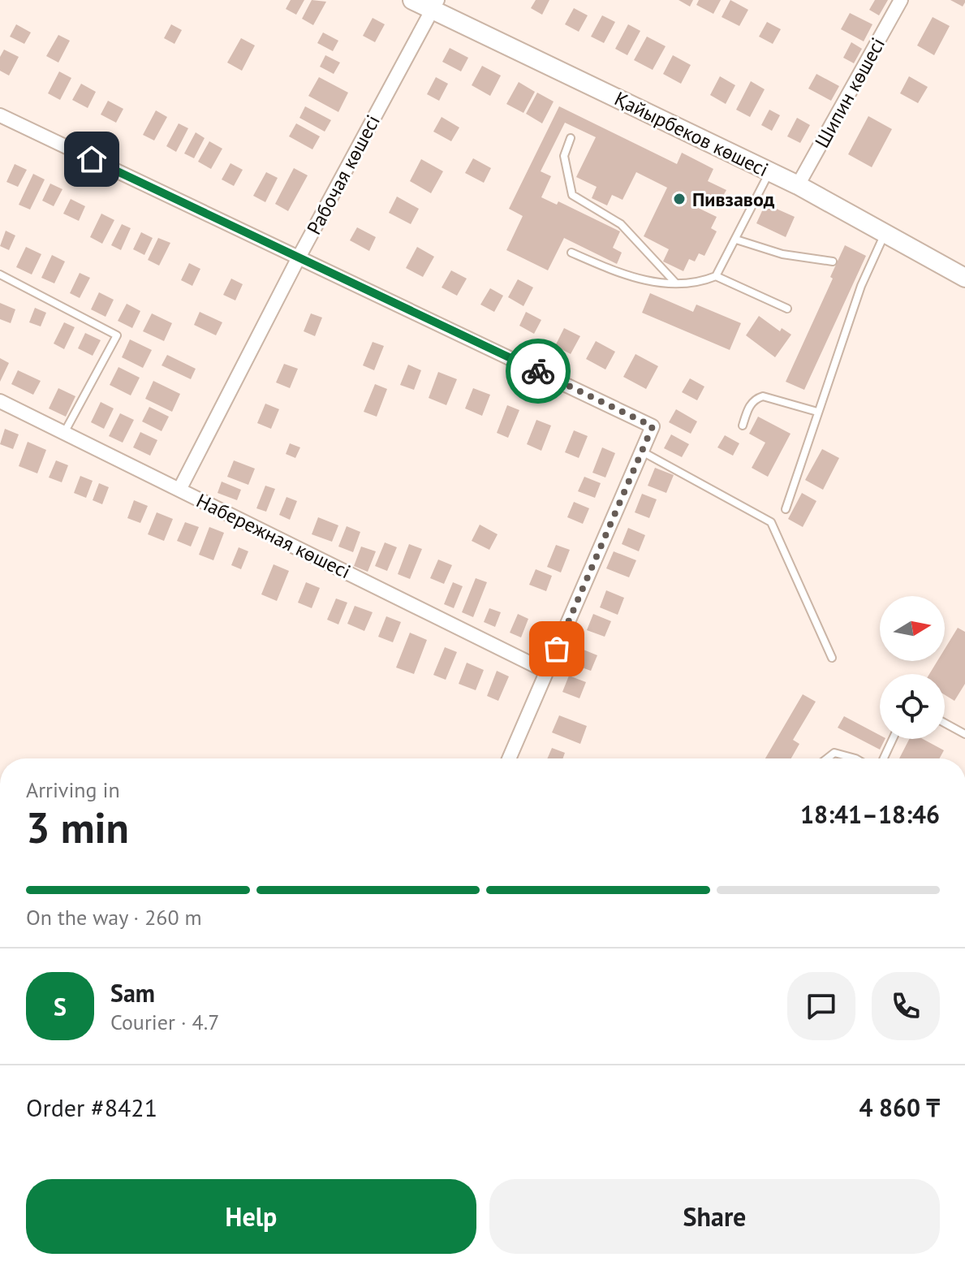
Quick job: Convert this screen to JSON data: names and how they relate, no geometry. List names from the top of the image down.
{
  "streets": {
    "main road": ["Қайырбеков көшесі"],
    "street": ["Шипин көшесі", "Рабочая көшесі", "Набережная көшесі"]
  },
  "crossings": [
    ["Шипин көшесі", "Қайырбеков көшесі"],
    ["Қайырбеков көшесі", "Рабочая көшесі"],
    ["Рабочая көшесі", "Набережная көшесі"]
  ],
  "places": ["Пивзавод"],
  "north": "right",
  "page": {
    "heading": ["3 min", "Arriving in", "18:41–18:46"],
    "panel": [
      "Sam",
      "Courier · 4.7",
      "Order #8421",
      "4 860 ₸"
    ],
    "bar": "On the way · 260 m",
    "round": "S",
    "buttons": ["Help", "Share"]
  }
}
